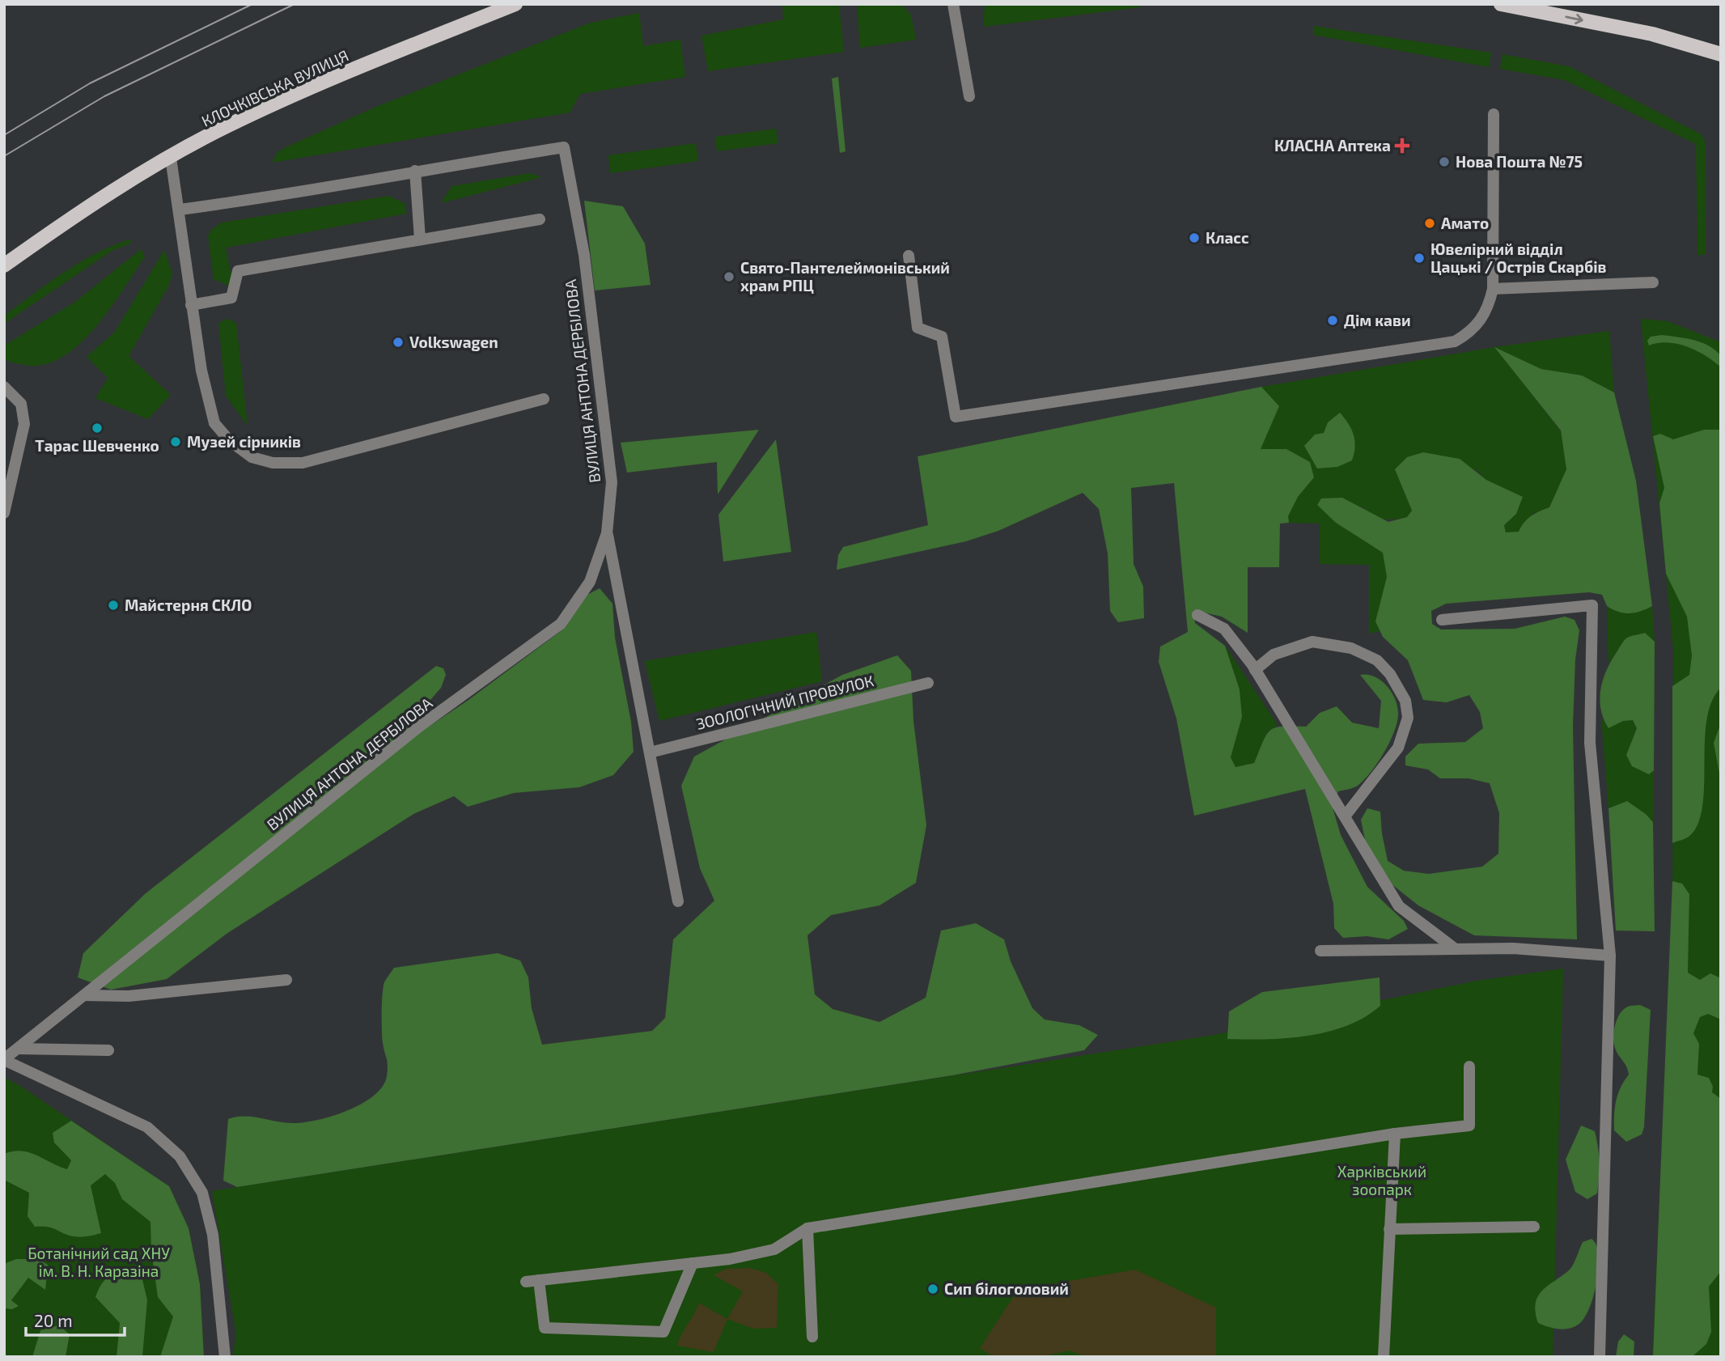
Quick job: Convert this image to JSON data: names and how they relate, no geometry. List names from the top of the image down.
{
  "streets": {
    "main road": ["КЛОЧКІВСЬКА ВУЛИЦЯ"],
    "street": ["ВУЛИЦЯ АНТОНА ДЕРБІЛОВА", "ЗООЛОГІЧНИЙ ПРОВУЛОК"]
  },
  "parks": ["Харківський зоопарк", "Ботанічний сад ХНУ ім. В. Н. Каразіна"],
  "places": {
    "health": ["КЛАСНА Аптека"],
    "other": [
      "Нова Пошта №75",
      "Амато",
      "Класс",
      "Ювелірний відділ Цацькі / Острів Скарбів",
      "Свято-Пантелеймонівський храм РПЦ",
      "Дім кави",
      "Volkswagen",
      "Тарас Шевченко",
      "Музей сірників",
      "Майстерня СКЛО",
      "Сип білоголовий"
    ]
  },
  "scale_bar": "20 m"
}
